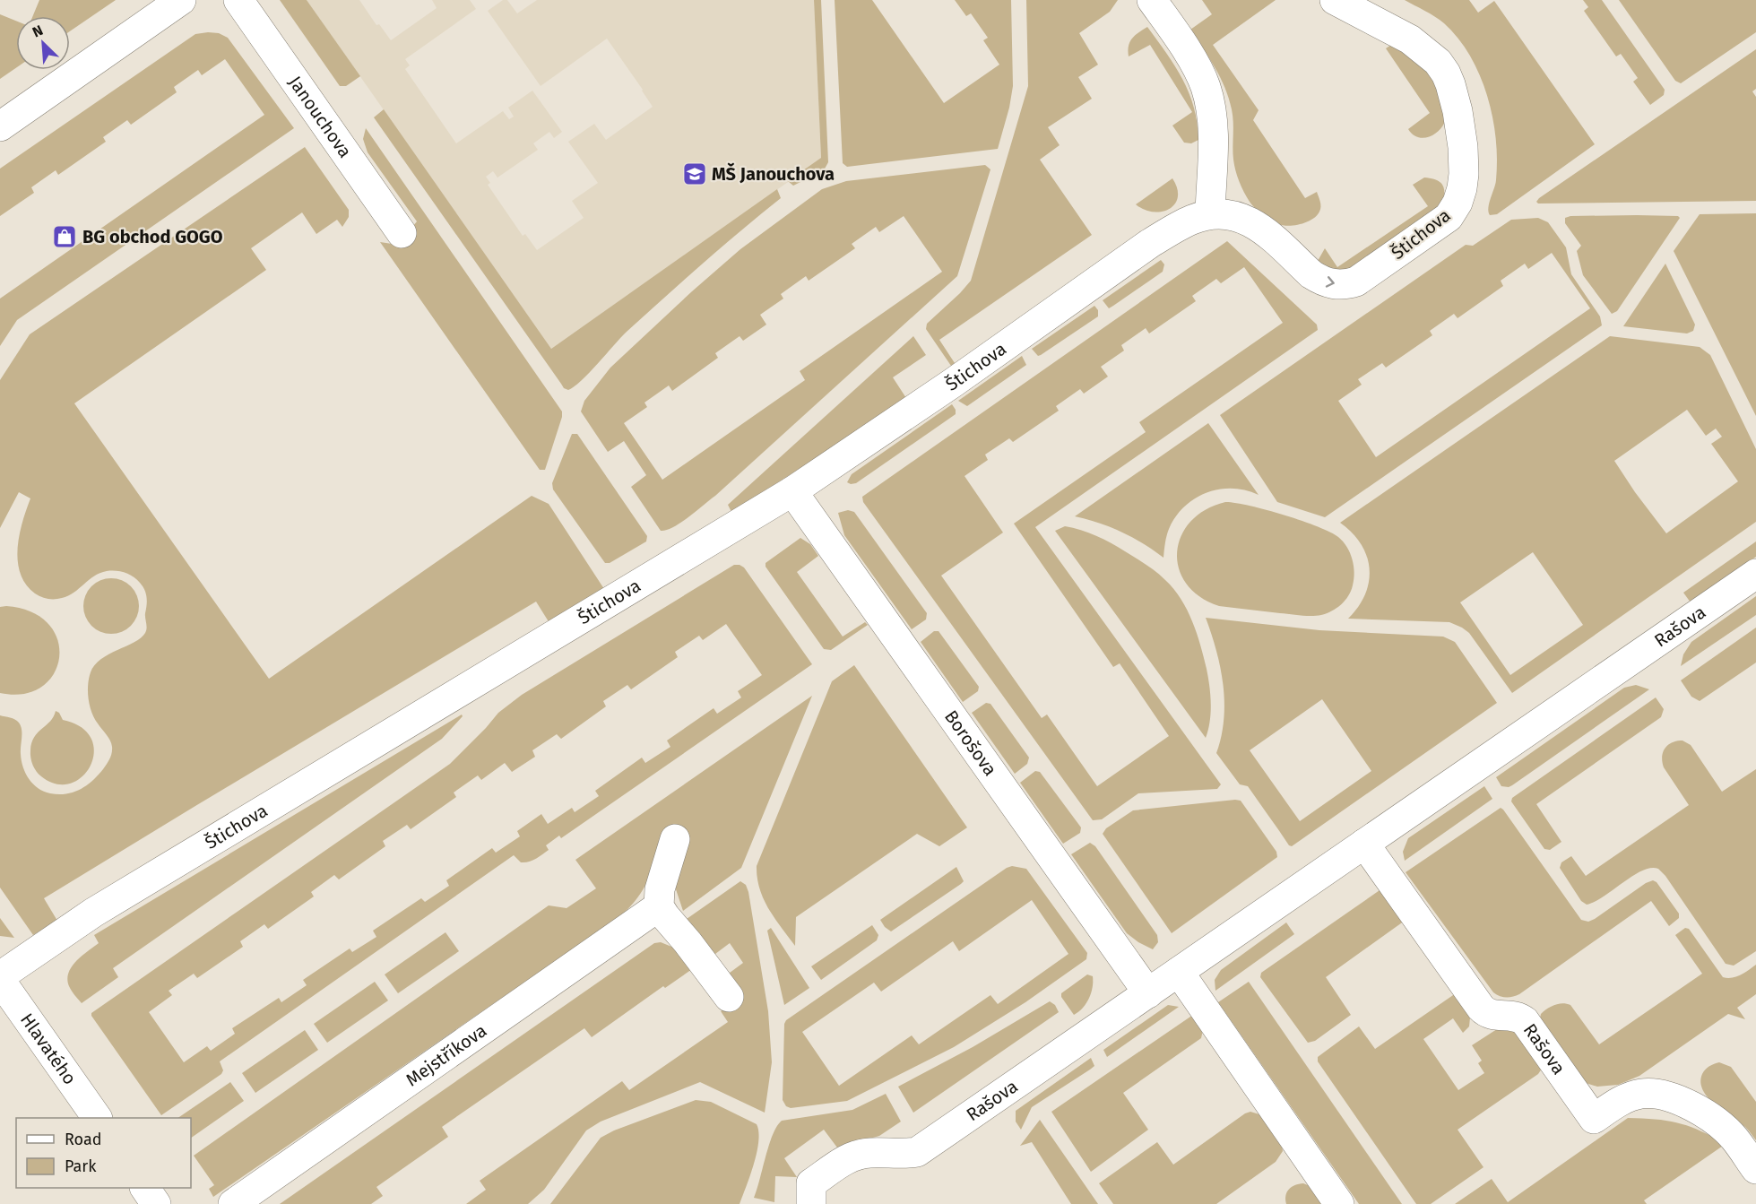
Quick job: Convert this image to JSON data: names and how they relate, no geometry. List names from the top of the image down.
{
  "streets": {
    "street": [
      "Janouchova",
      "Štichova",
      "Rašova",
      "Borošova",
      "Hlavatého",
      "Mejstříkova"
    ]
  },
  "crossings": [
    ["Štichova", "Borošova"],
    ["Štichova", "Hlavatého"],
    ["Rašova", "Borošova"]
  ],
  "places": {
    "school or university": ["MŠ Janouchova"],
    "shop": ["BG obchod GOGO"]
  },
  "legend": ["Road", "Park"],
  "north": "top left"
}
